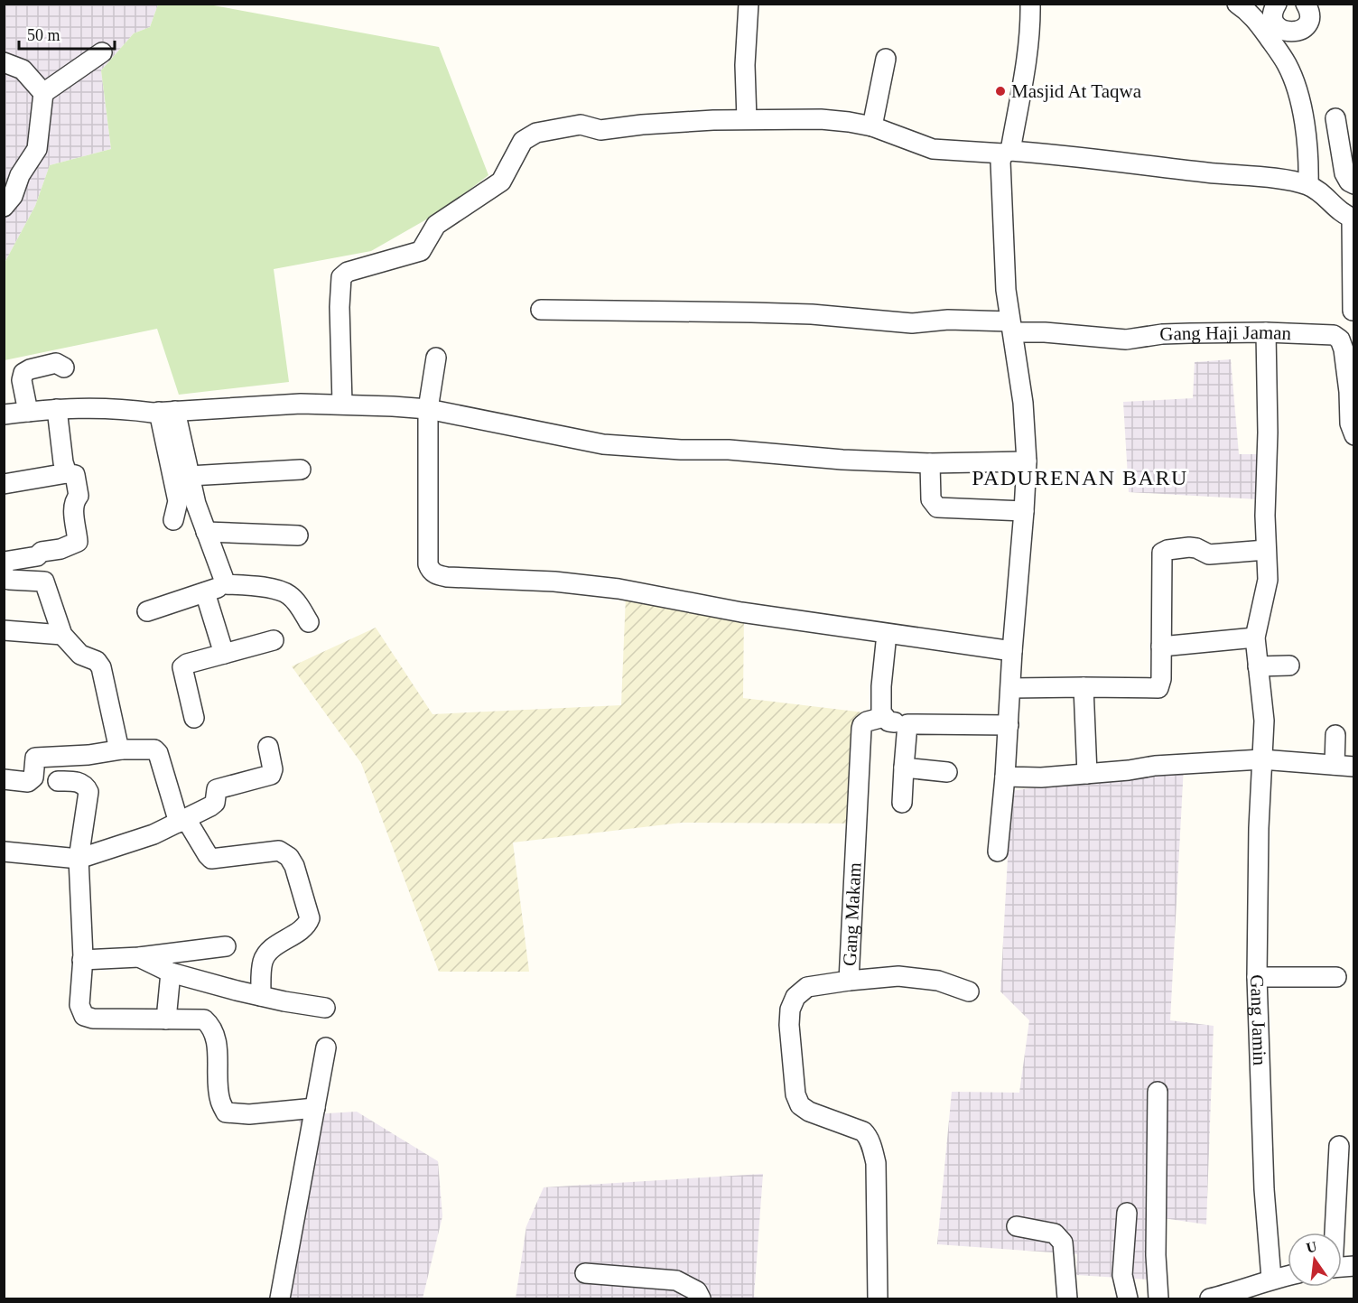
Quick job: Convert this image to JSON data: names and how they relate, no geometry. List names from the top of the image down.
{
  "streets": {
    "street": ["Gang Haji Jaman", "Gang Makam", "Gang Jamin"]
  },
  "crossings": [
    ["Gang Haji Jaman", "Gang Jamin"]
  ],
  "districts": ["PADURENAN BARU"],
  "places": ["Masjid At Taqwa"],
  "scale_bar": "50 m",
  "north": "top"
}
